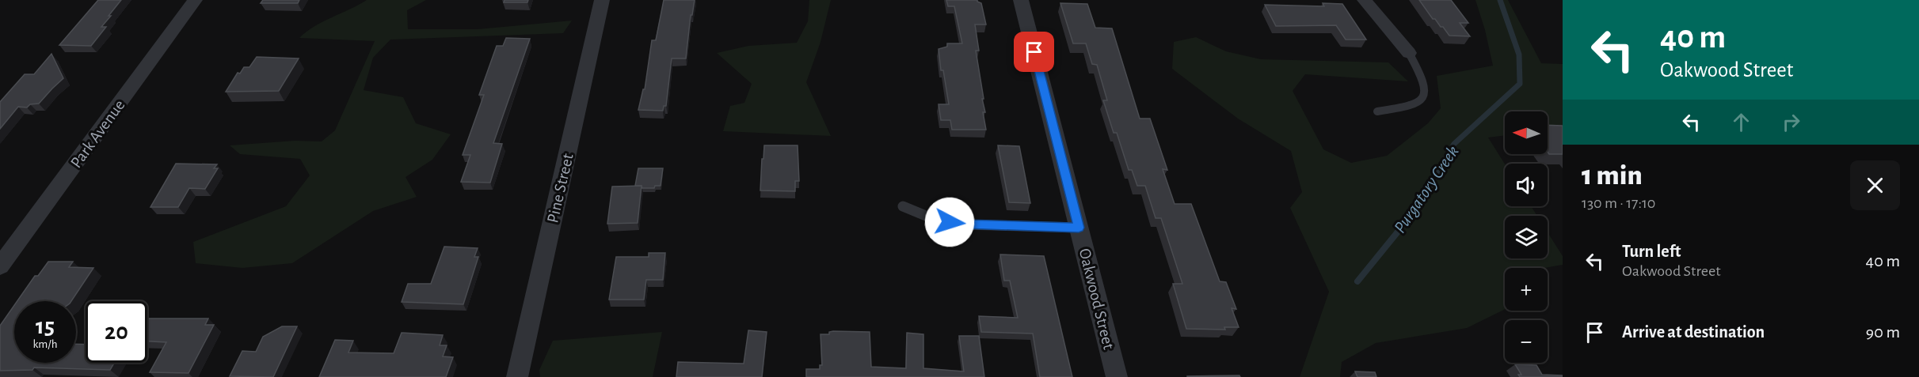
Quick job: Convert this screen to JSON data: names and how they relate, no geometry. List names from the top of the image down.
{
  "streets": {
    "street": ["Park Avenue", "Pine Street", "Oakwood Street"]
  },
  "water": ["Purgatory Creek"],
  "north": "left",
  "page": {
    "turn": ["40 m", "Oakwood Street"],
    "map_buttons": ["+", "−"],
    "heading": ["1 min", "130 m · 17:10"],
    "list": [
      {
        "name": "Turn left",
        "note": "Oakwood Street",
        "value": "40 m"
      },
      {
        "name": "Arrive at destination",
        "value": "90 m"
      }
    ],
    "speed": "15 km/h",
    "limit": "20"
  }
}
